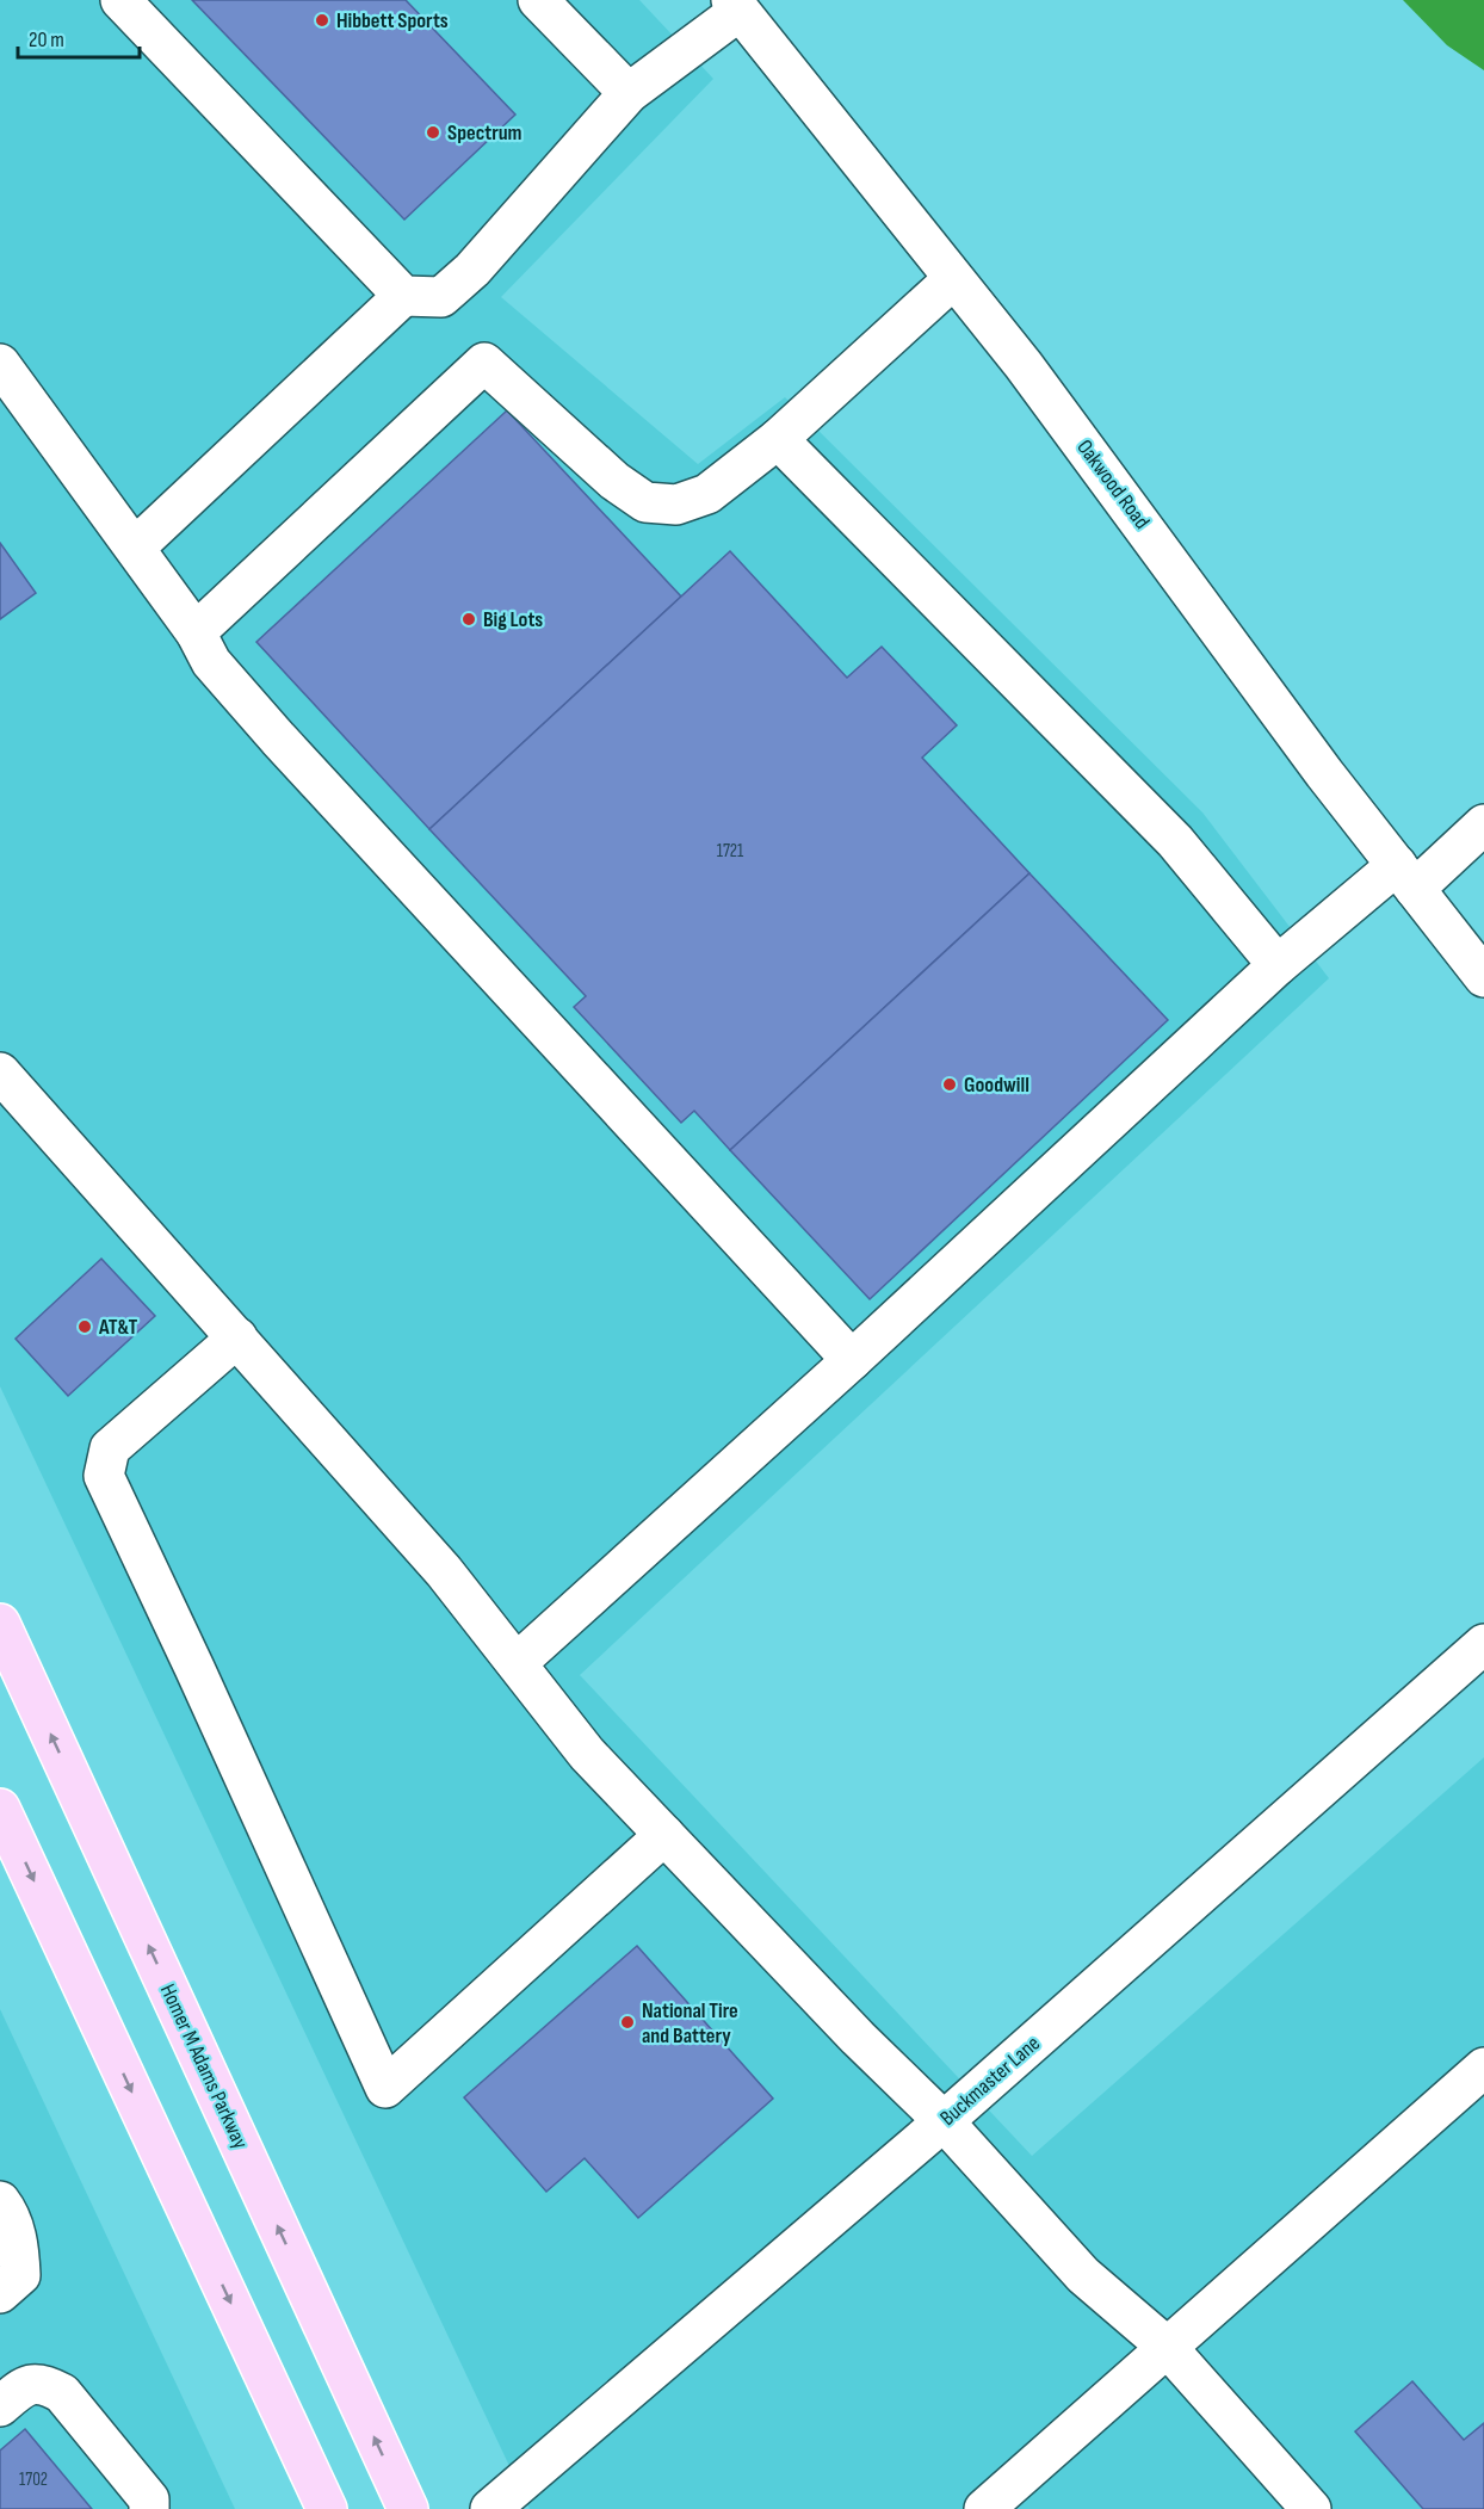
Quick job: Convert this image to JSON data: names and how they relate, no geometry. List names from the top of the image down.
{
  "streets": {
    "main road": ["Homer M Adams Parkway"],
    "street": ["Oakwood Road", "Buckmaster Lane"]
  },
  "places": [
    "Hibbett Sports",
    "Spectrum",
    "Big Lots",
    "Goodwill",
    "AT&T",
    "National Tire and Battery"
  ],
  "house_numbers": ["1721", "1702"],
  "scale_bar": "20 m"
}
